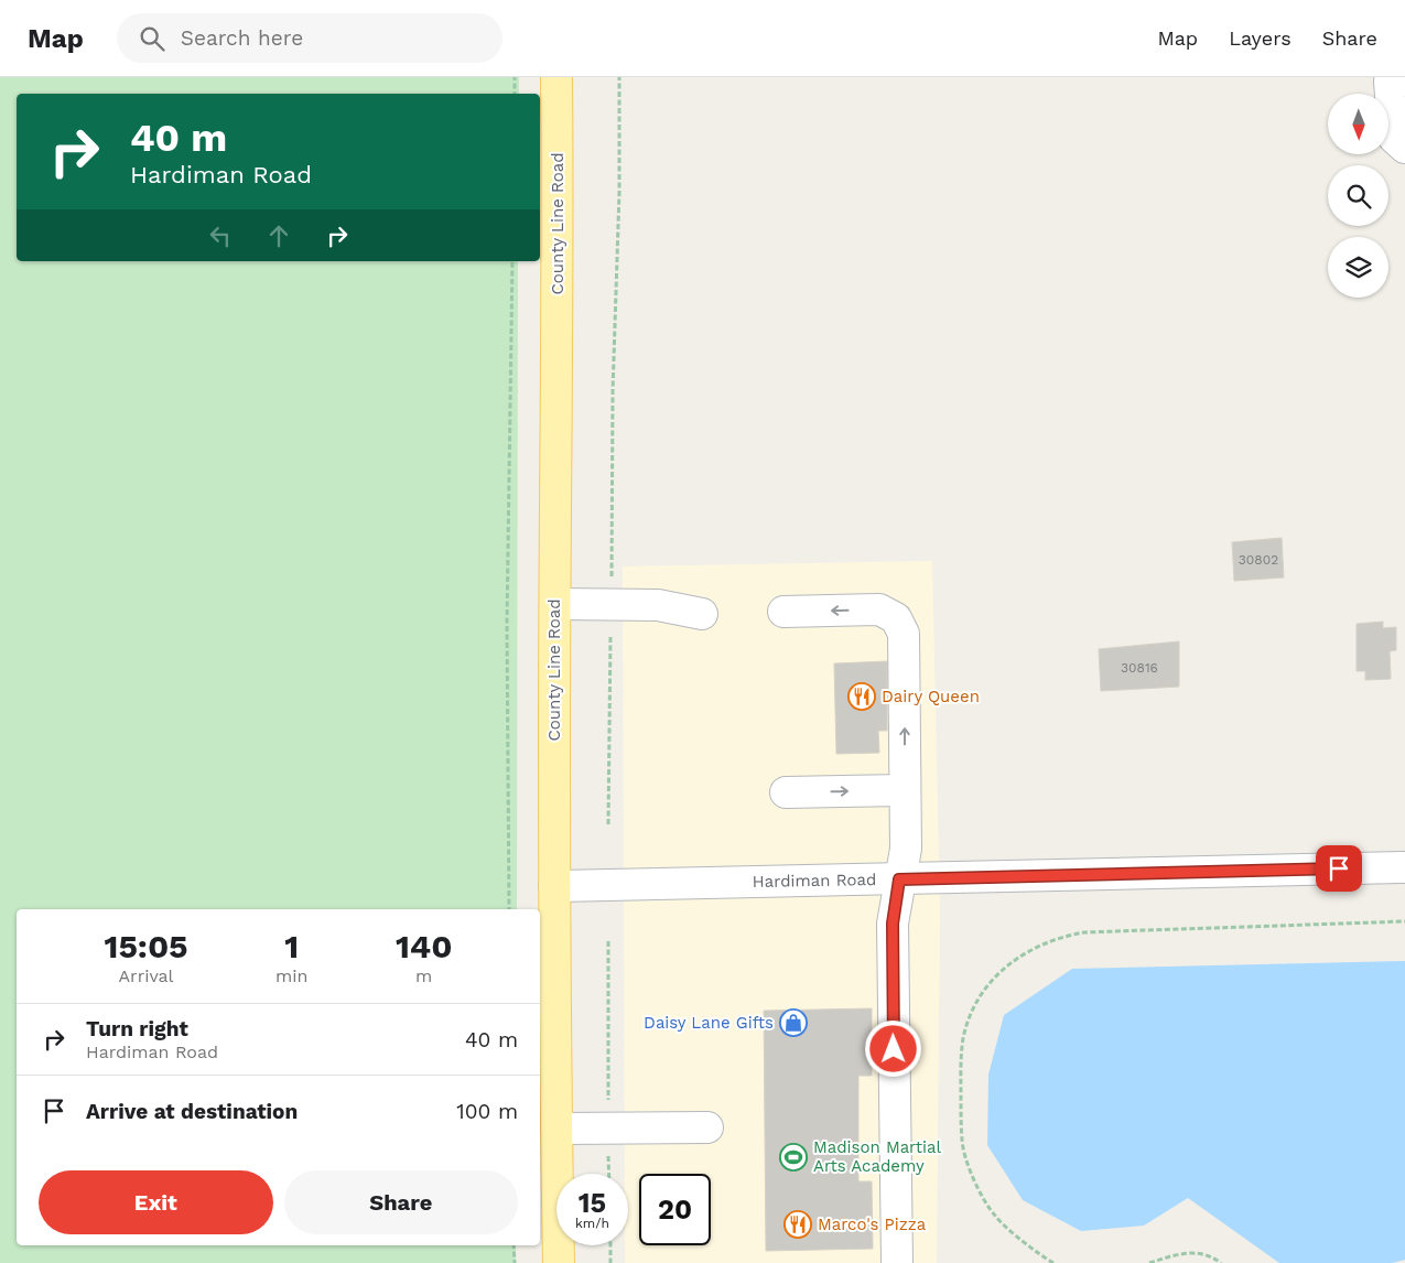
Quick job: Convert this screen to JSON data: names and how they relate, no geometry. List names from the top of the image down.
{
  "streets": {
    "main road": ["County Line Road"],
    "street": ["Hardiman Road"]
  },
  "crossings": [
    ["County Line Road", "Hardiman Road"]
  ],
  "places": {
    "restaurant": ["Dairy Queen", "Marco's Pizza"],
    "shop": ["Daisy Lane Gifts"],
    "sports": ["Madison Martial Arts Academy"]
  },
  "house_numbers": ["30802", "30816"],
  "north": "bottom",
  "page": {
    "header": "Map",
    "search": "Search here",
    "nav": ["Map", "Layers", "Share"],
    "turn": ["40 m", "Hardiman Road"],
    "eta": [
      "15:05",
      "Arrival",
      "1",
      "min",
      "140",
      "m"
    ],
    "list": [
      {
        "name": "Turn right",
        "note": "Hardiman Road",
        "value": "40 m"
      },
      {
        "name": "Arrive at destination",
        "value": "100 m"
      }
    ],
    "buttons": ["Exit", "Share"],
    "speed": "15 km/h",
    "limit": "20"
  }
}
